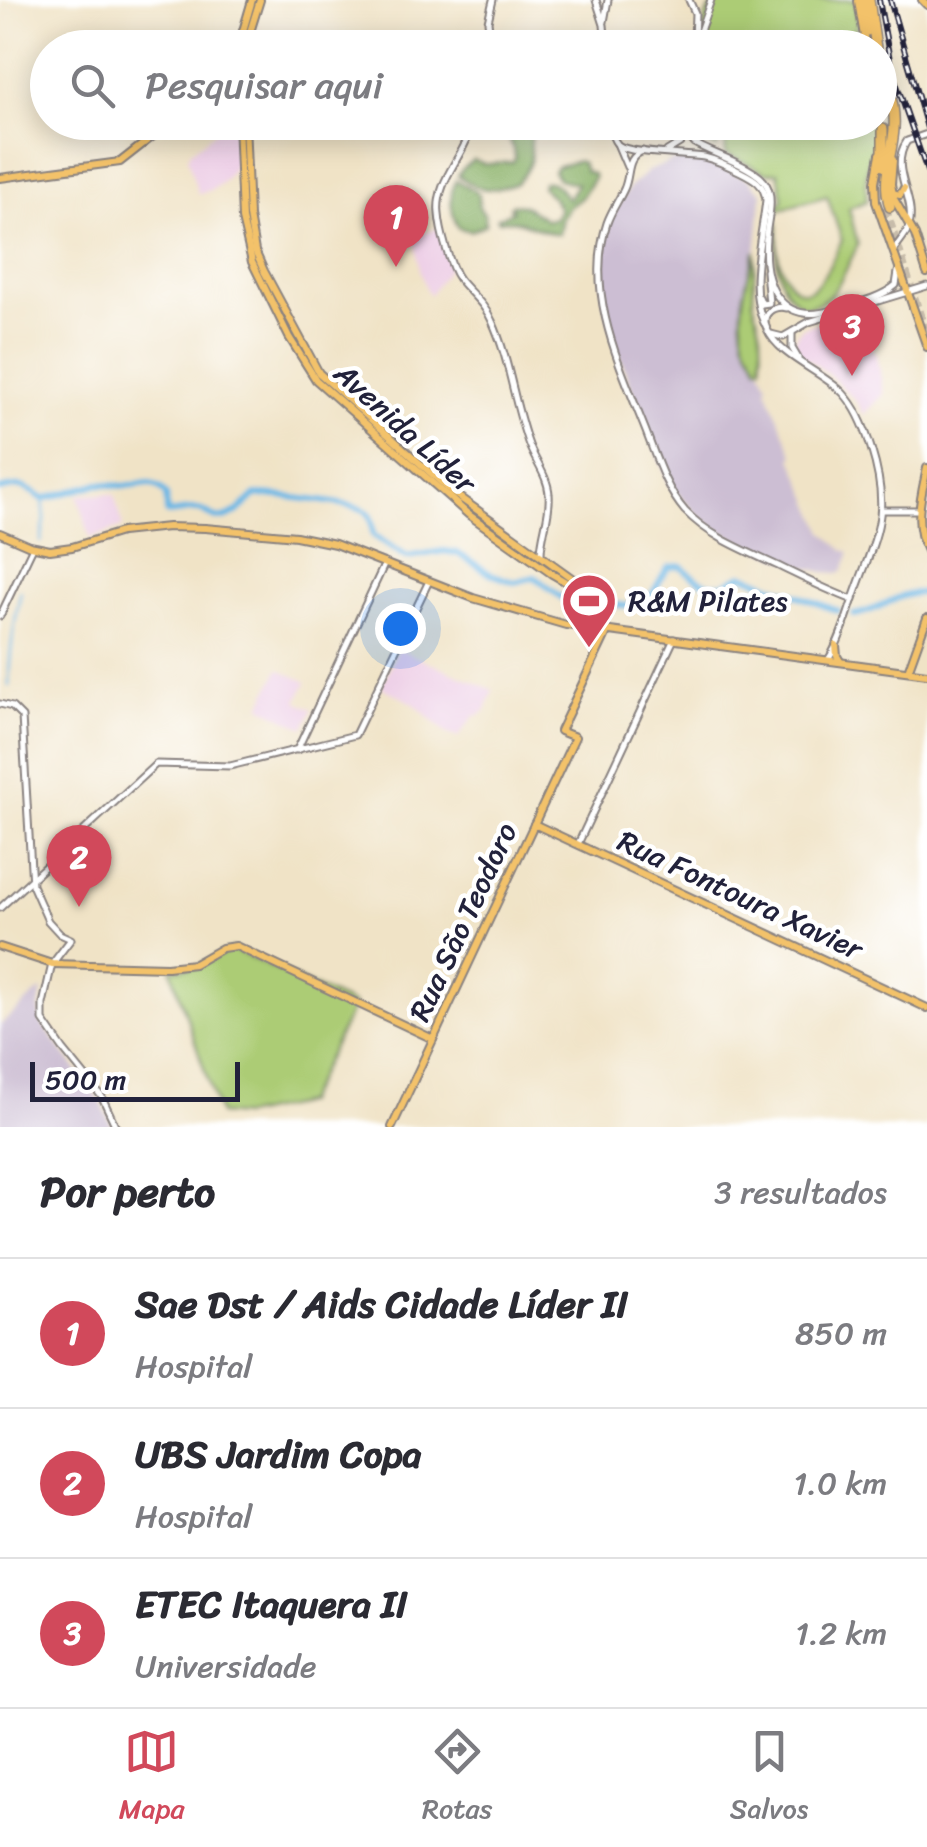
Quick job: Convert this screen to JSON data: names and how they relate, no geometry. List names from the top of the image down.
{
  "streets": {
    "main road": ["Avenida Líder", "Rua Fontoura Xavier", "Rua São Teodoro"]
  },
  "crossings": [
    ["Rua Fontoura Xavier", "Rua São Teodoro"]
  ],
  "places": {
    "sports": ["R&M Pilates"]
  },
  "scale_bar": "500 m",
  "page": {
    "search": "Pesquisar aqui",
    "pins": ["1", "3", "2"],
    "scale": "500 m",
    "heading": ["Por perto", "3 resultados"],
    "list": [
      {
        "mark": "1",
        "name": "Sae Dst / Aids Cidade Líder II",
        "note": "Hospital",
        "value": "850 m"
      },
      {
        "mark": "2",
        "name": "UBS Jardim Copa",
        "note": "Hospital",
        "value": "1.0 km"
      },
      {
        "mark": "3",
        "name": "ETEC Itaquera II",
        "note": "Universidade",
        "value": "1.2 km"
      }
    ],
    "nav": ["Mapa", "Rotas", "Salvos"]
  }
}
